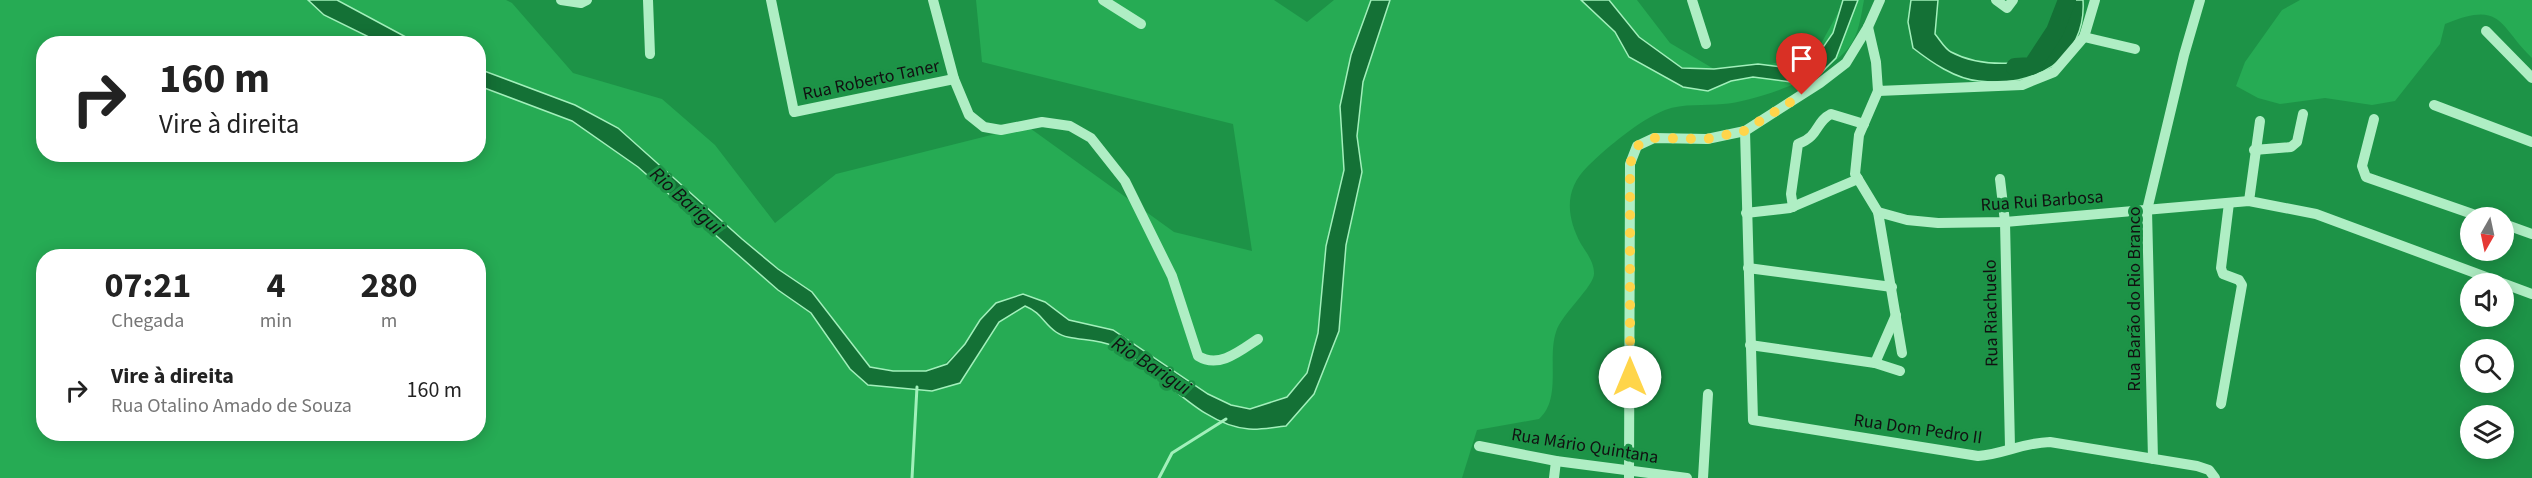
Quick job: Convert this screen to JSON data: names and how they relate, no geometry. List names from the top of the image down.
{
  "streets": {
    "street": [
      "Rua Roberto Taner",
      "Rua Rui Barbosa",
      "Rua Barão do Rio Branco",
      "Rua Riachuelo",
      "Rua Dom Pedro II",
      "Rua Mário Quintana"
    ]
  },
  "crossings": [
    ["Rua Rui Barbosa", "Rua Barão do Rio Branco"],
    ["Rua Rui Barbosa", "Rua Riachuelo"],
    ["Rua Barão do Rio Branco", "Rua Dom Pedro II"],
    ["Rua Riachuelo", "Rua Dom Pedro II"]
  ],
  "water": ["Rio Barigui"],
  "north": "bottom",
  "page": {
    "turn": ["160 m", "Vire à direita"],
    "eta": [
      "07:21",
      "Chegada",
      "4",
      "min",
      "280",
      "m"
    ],
    "list": [
      {
        "name": "Vire à direita",
        "note": "Rua Otalino Amado de Souza",
        "value": "160 m"
      }
    ]
  }
}
